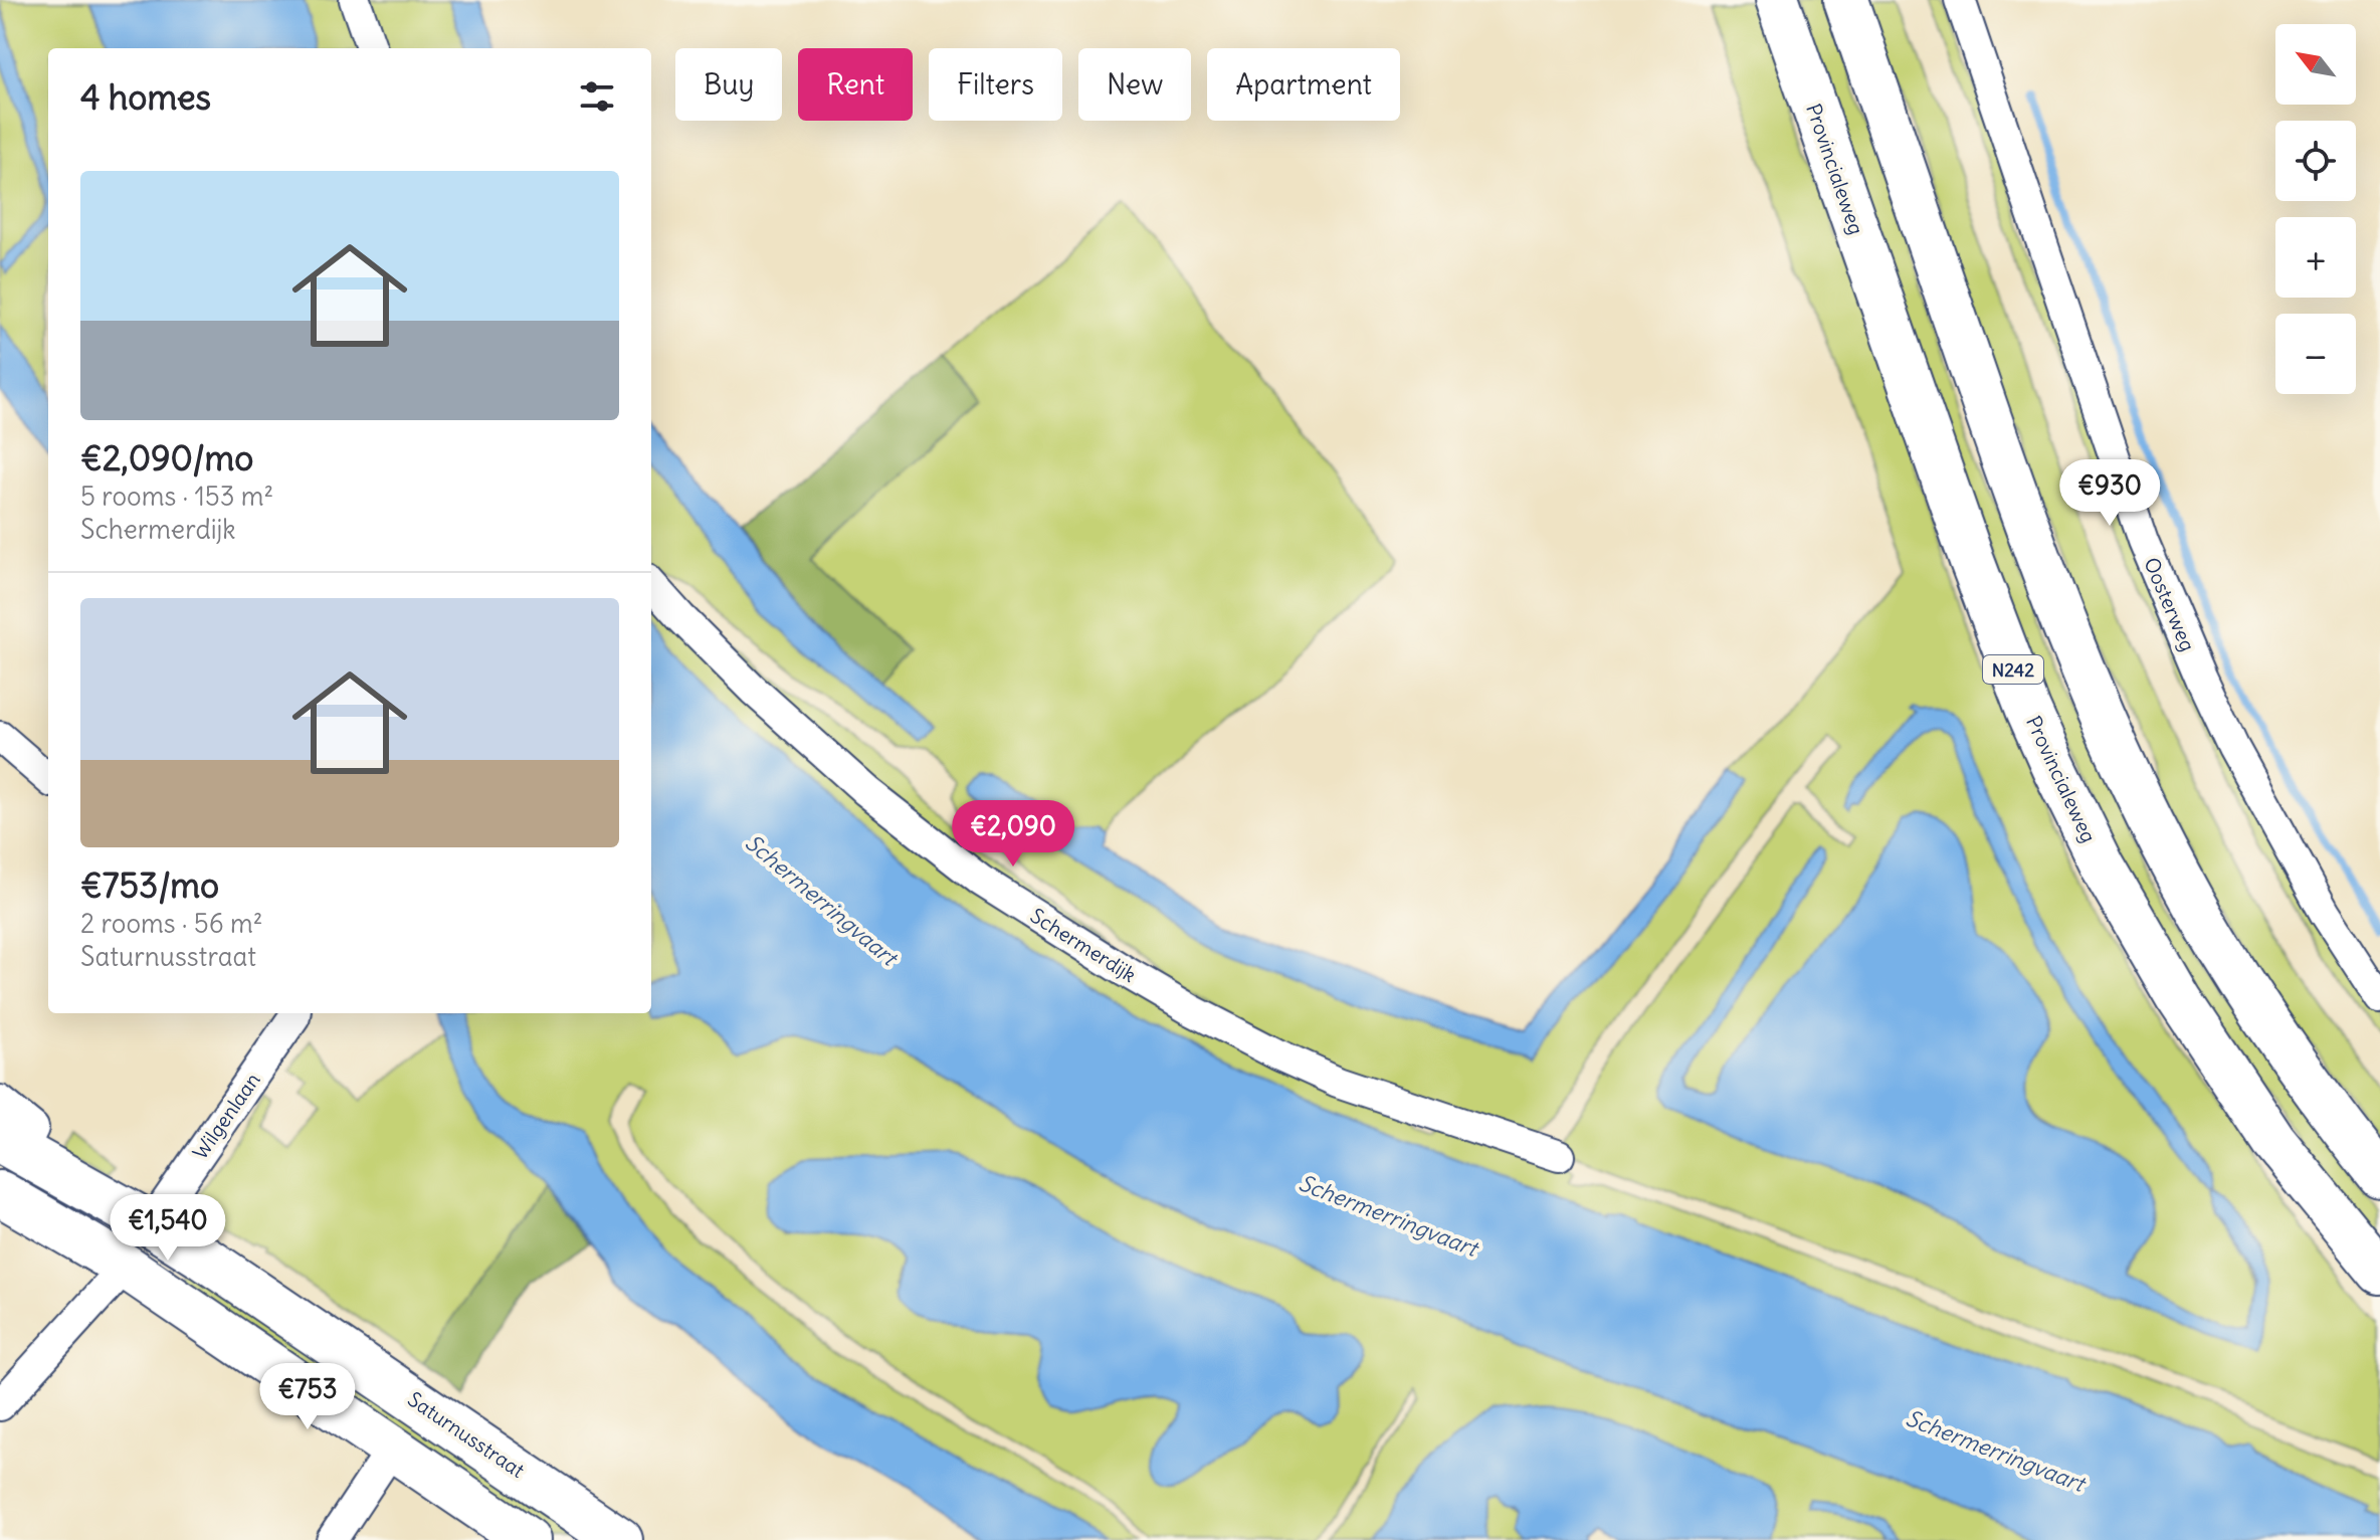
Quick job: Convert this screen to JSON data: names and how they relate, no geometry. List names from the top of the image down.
{
  "streets": {
    "main road": [
      "Provincialeweg",
      "N242",
      "Wilgenlaan",
      "Saturnusstraat"
    ],
    "street": ["Oosterweg", "Schermerdijk"]
  },
  "crossings": [
    ["Wilgenlaan", "Saturnusstraat"]
  ],
  "water": ["Schermerringvaart"],
  "north": "top left",
  "page": {
    "map_buttons": ["+", "−"],
    "chip": [
      "Buy",
      "Rent",
      "Filters",
      "New",
      "Apartment"
    ],
    "heading": "4 homes",
    "list": [
      {
        "name": "€2,090/mo",
        "note": "5 rooms · 153 m² · Schermerdijk"
      },
      {
        "name": "€753/mo",
        "note": "2 rooms · 56 m² · Saturnusstraat"
      }
    ],
    "price": [
      "€930",
      "€2,090",
      "€1,540",
      "€753"
    ]
  }
}
